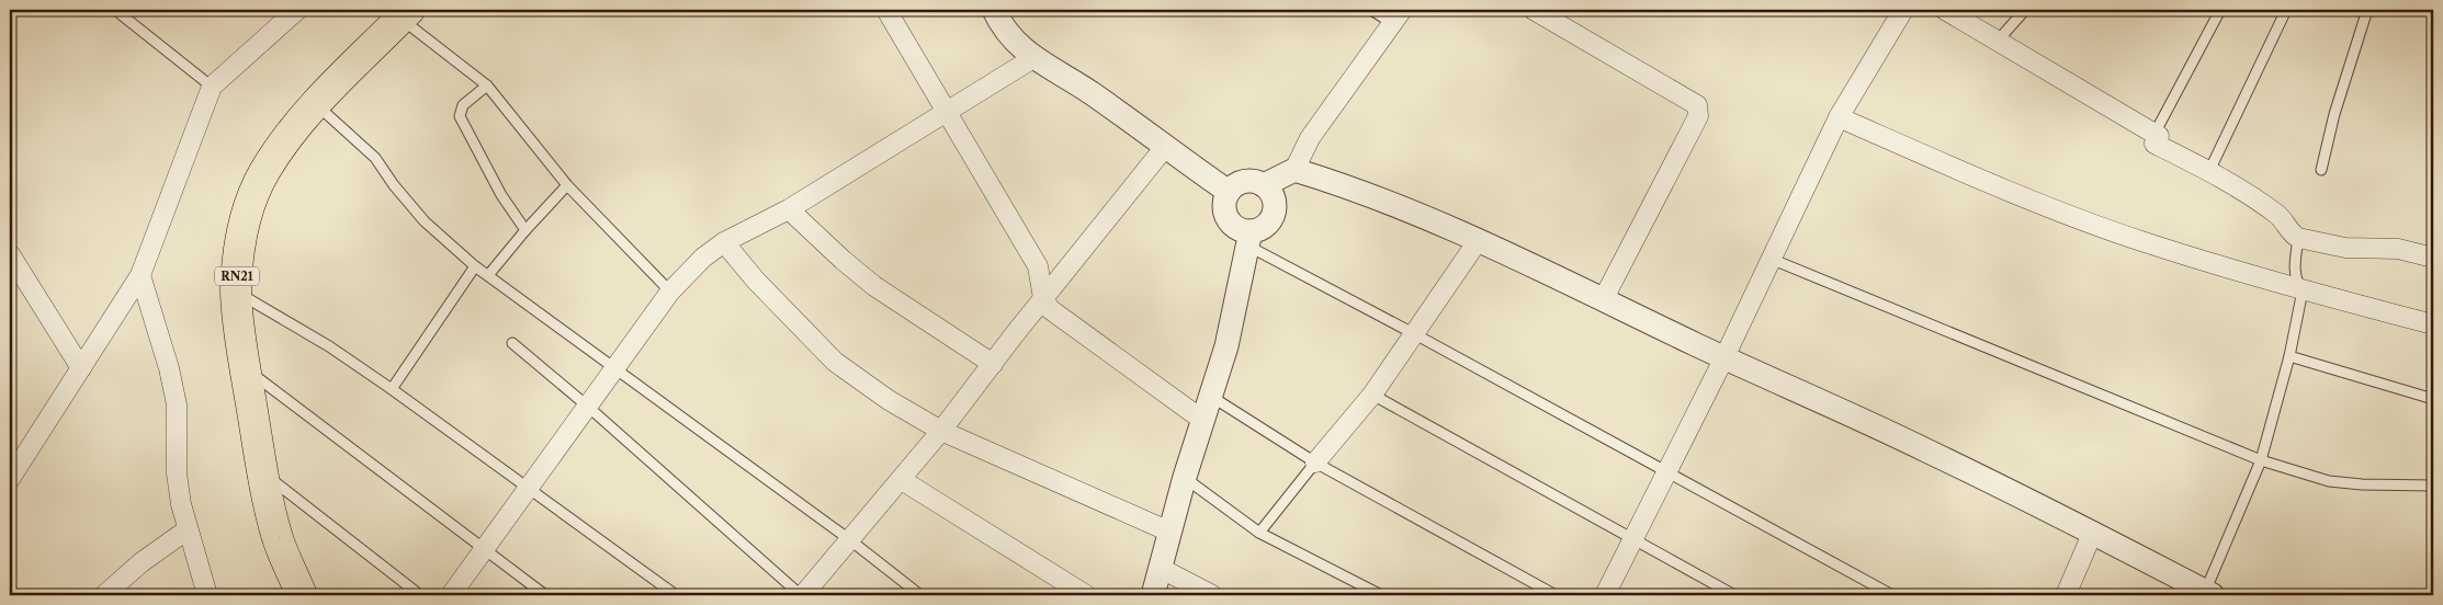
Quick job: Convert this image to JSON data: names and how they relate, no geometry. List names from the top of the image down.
{
  "streets": {
    "main road": ["RN21"]
  }
}
